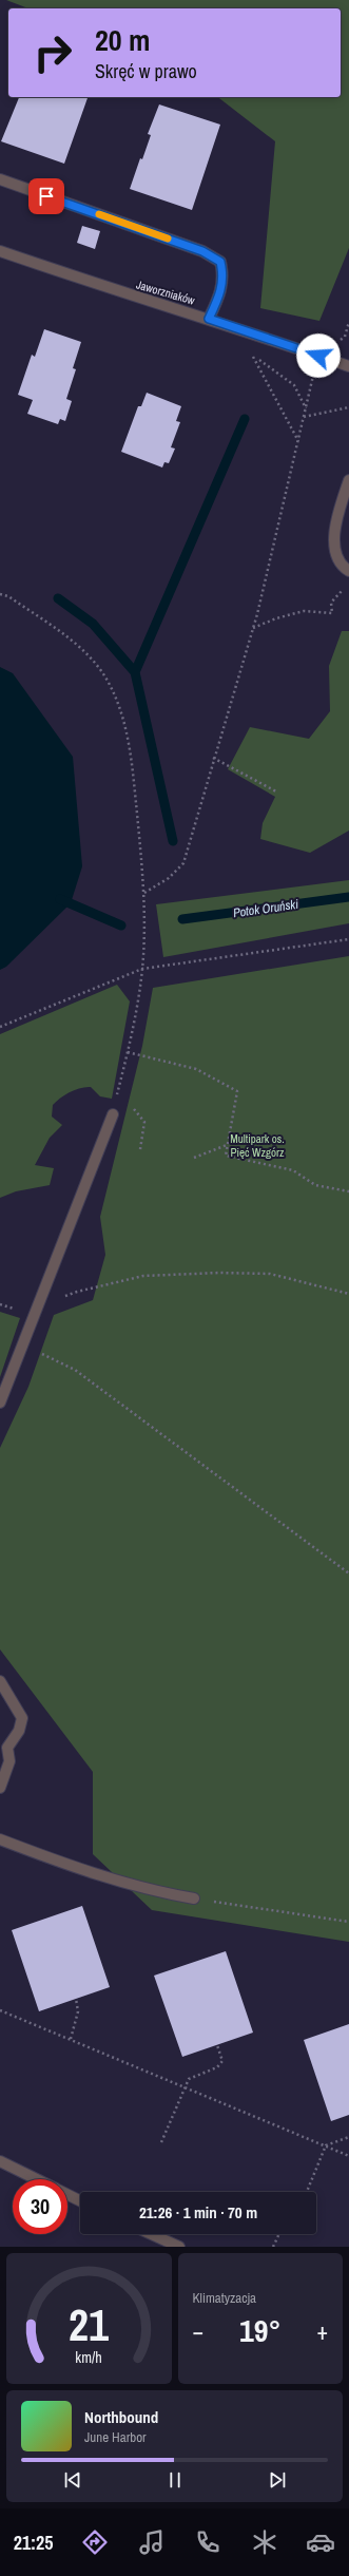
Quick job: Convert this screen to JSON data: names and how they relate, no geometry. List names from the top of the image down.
{
  "streets": {
    "street": ["Jaworzniaków"]
  },
  "water": ["Potok Oruński"],
  "parks": ["Multipark os. Pięć Wzgórz"],
  "page": {
    "turn": ["20 m", "Skręć w prawo"],
    "limit": "30",
    "trip": "21:26 · 1 min · 70 m",
    "tile": "Klimatyzacja",
    "heat": ["−", "19°", "+"],
    "song": ["Northbound", "June Harbor"],
    "tabs": "21:25",
    "gauge": ["21", "km/h"]
  }
}
